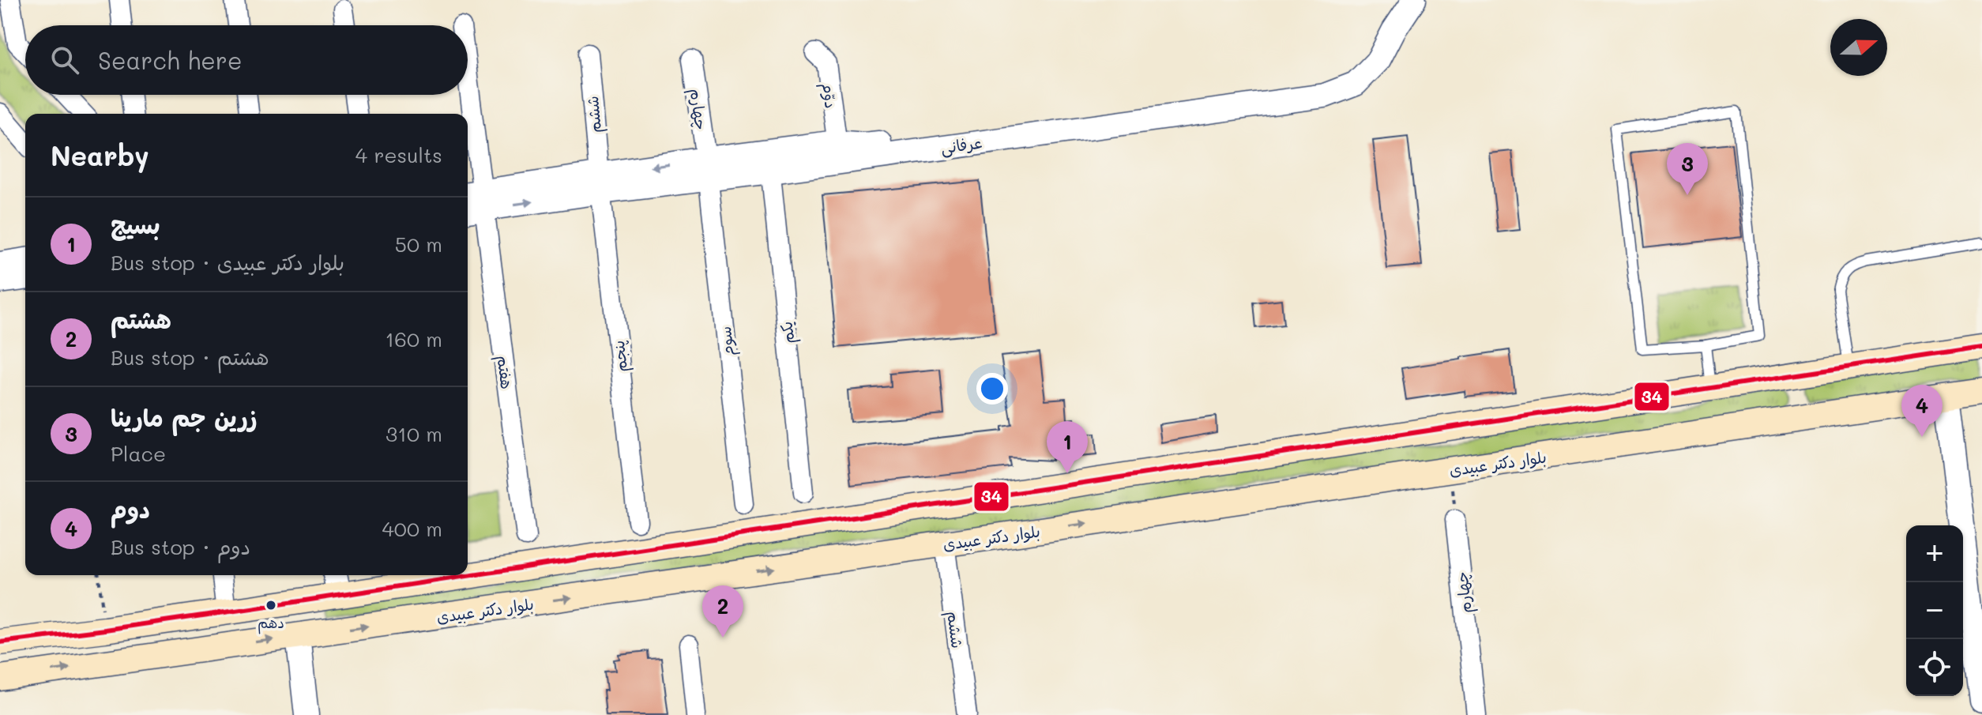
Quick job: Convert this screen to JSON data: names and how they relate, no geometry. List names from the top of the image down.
{
  "streets": {
    "main road": ["بلوار دکتر عبیدی"],
    "street": [
      "دوّم",
      "چهارم",
      "ششم",
      "عرفانی",
      "یکم",
      "سوم",
      "پنجم",
      "هفتم"
    ]
  },
  "crossings": [
    ["دوّم", "عرفانی"],
    ["چهارم", "عرفانی"],
    ["چهارم", "سوم"],
    ["ششم", "عرفانی"],
    ["ششم", "پنجم"],
    ["ششم", "بلوار دکتر عبیدی"],
    ["عرفانی", "یکم"],
    ["عرفانی", "سوم"],
    ["عرفانی", "پنجم"],
    ["عرفانی", "هفتم"]
  ],
  "places": ["دهم"],
  "lines": ["transit line 34"],
  "north": "right",
  "page": {
    "search": "Search here",
    "heading": ["Nearby", "4 results"],
    "pins": [
      "3",
      "4",
      "1",
      "2"
    ],
    "list": [
      {
        "mark": "1",
        "name": "بسیج",
        "note": "Bus stop · بلوار دکتر عبیدی",
        "value": "50 m"
      },
      {
        "mark": "2",
        "name": "هشتم",
        "note": "Bus stop · هشتم",
        "value": "160 m"
      },
      {
        "mark": "3",
        "name": "زرین جم مارینا",
        "note": "Place",
        "value": "310 m"
      },
      {
        "mark": "4",
        "name": "دوم",
        "note": "Bus stop · دوم",
        "value": "400 m"
      }
    ],
    "map_buttons": ["+", "−"]
  }
}
